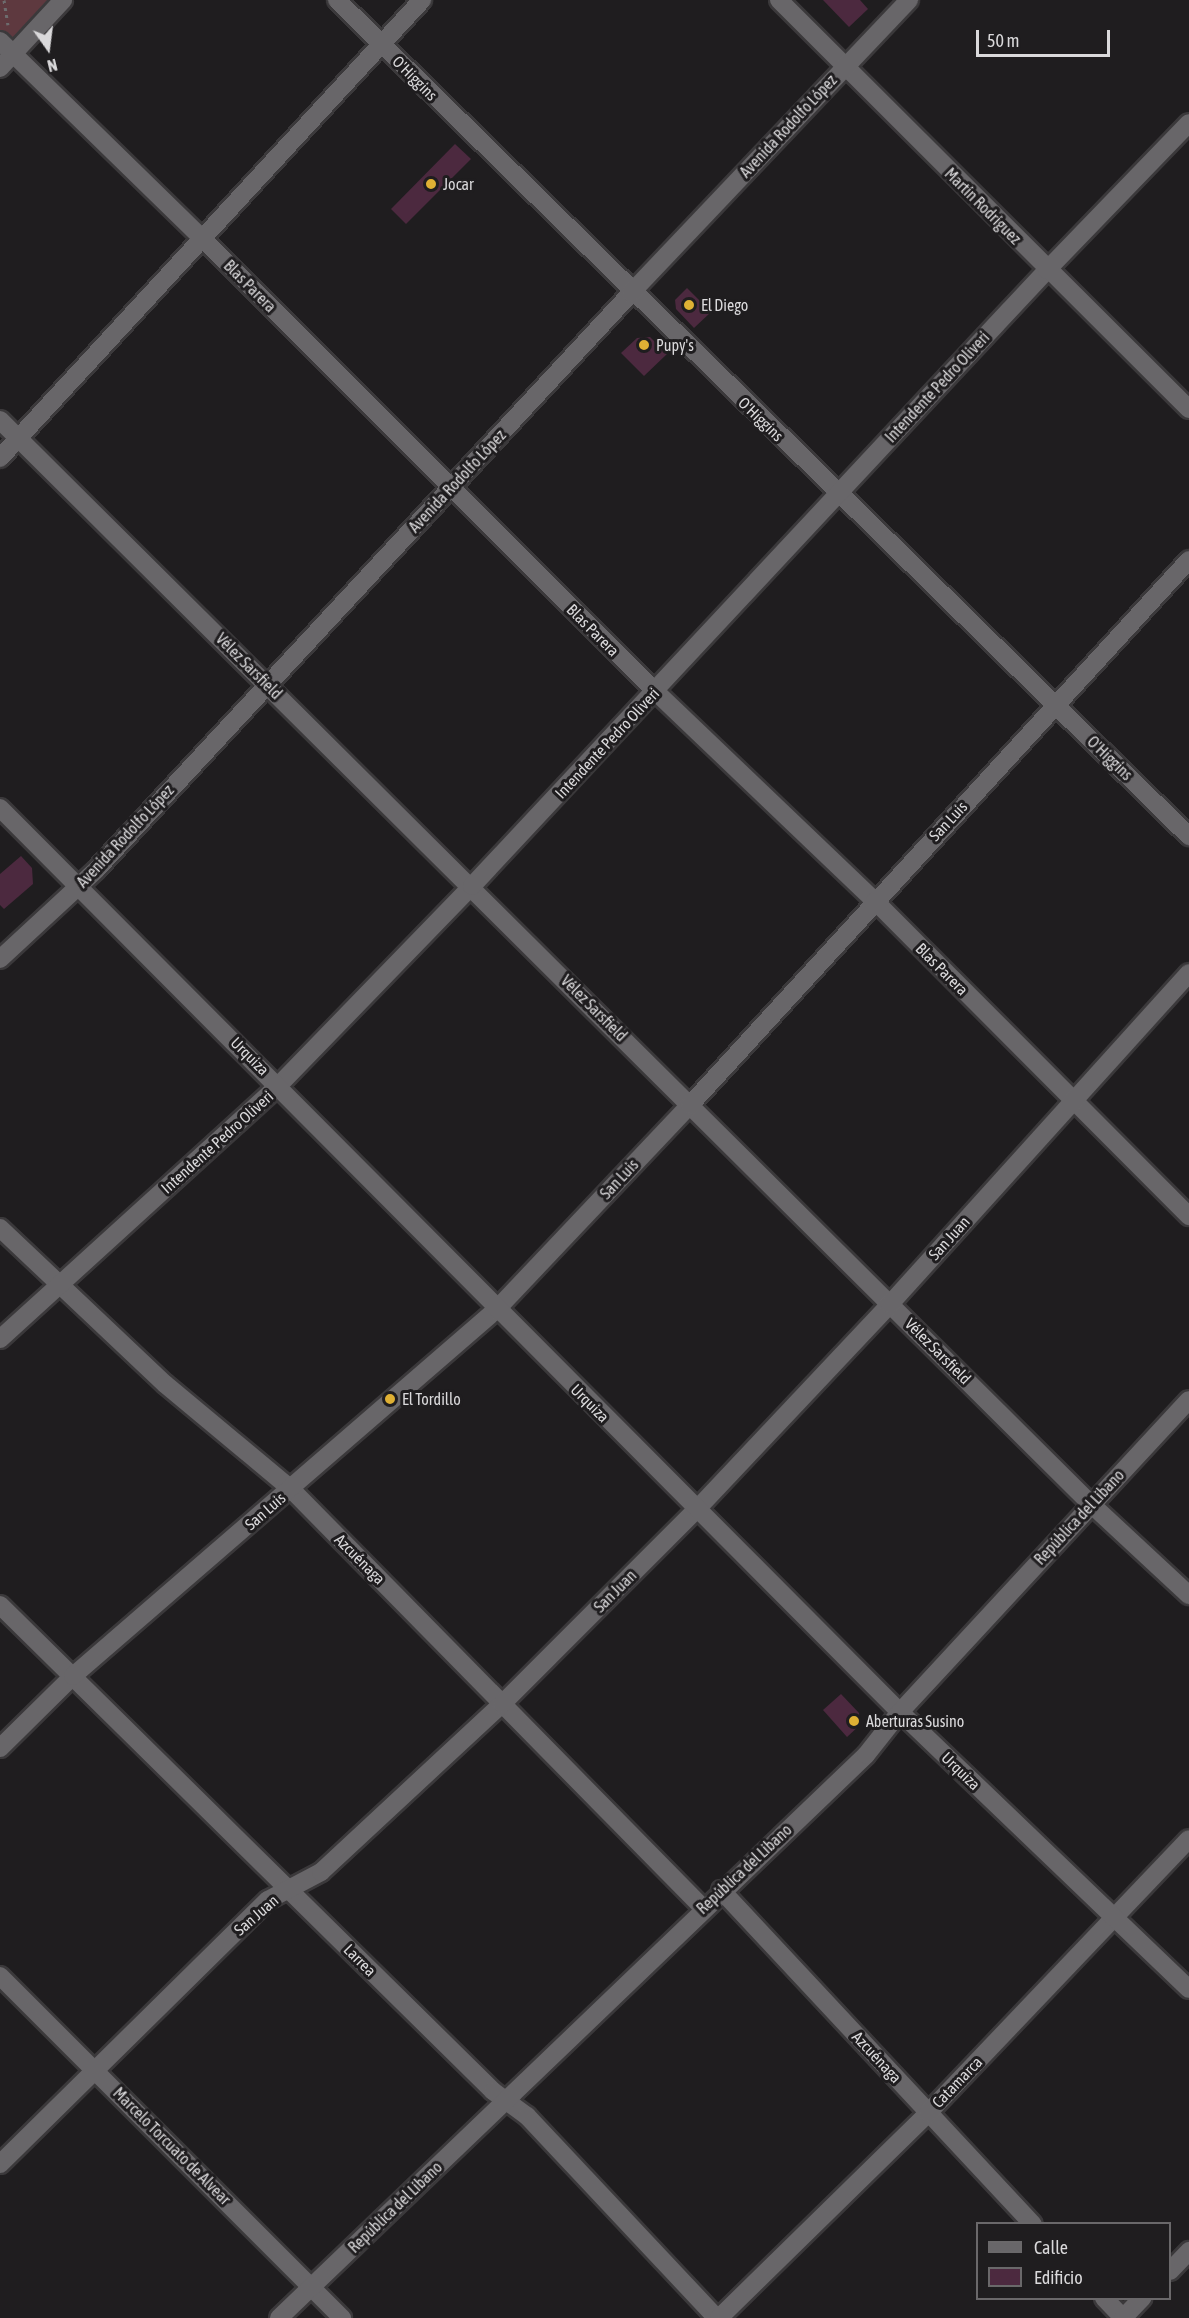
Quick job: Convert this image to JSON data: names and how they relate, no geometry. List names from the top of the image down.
{
  "streets": {
    "street": [
      "O'Higgins",
      "Avenida Rodolfo López",
      "Martín Rodríguez",
      "Blas Parera",
      "Intendente Pedro Oliveri",
      "Vélez Sarsfield",
      "San Luis",
      "Urquiza",
      "San Juan",
      "República del Líbano",
      "Azcuénaga",
      "Larrea",
      "Catamarca",
      "Marcelo Torcuato de Alvear"
    ]
  },
  "crossings": [
    ["O'Higgins", "Avenida Rodolfo López"],
    ["O'Higgins", "Intendente Pedro Oliveri"],
    ["O'Higgins", "San Luis"],
    ["Avenida Rodolfo López", "Martín Rodríguez"],
    ["Avenida Rodolfo López", "Blas Parera"],
    ["Avenida Rodolfo López", "Vélez Sarsfield"],
    ["Avenida Rodolfo López", "Urquiza"],
    ["Martín Rodríguez", "Intendente Pedro Oliveri"],
    ["Blas Parera", "Intendente Pedro Oliveri"],
    ["Blas Parera", "San Luis"],
    ["Blas Parera", "San Juan"],
    ["Intendente Pedro Oliveri", "Vélez Sarsfield"],
    ["Intendente Pedro Oliveri", "Urquiza"],
    ["Intendente Pedro Oliveri", "Azcuénaga"],
    ["Vélez Sarsfield", "San Luis"],
    ["Vélez Sarsfield", "San Juan"],
    ["Vélez Sarsfield", "República del Líbano"],
    ["San Luis", "Urquiza"],
    ["San Luis", "Azcuénaga"],
    ["San Luis", "Larrea"],
    ["Urquiza", "San Juan"],
    ["Urquiza", "República del Líbano"],
    ["Urquiza", "Catamarca"],
    ["San Juan", "Azcuénaga"],
    ["San Juan", "Larrea"],
    ["San Juan", "Marcelo Torcuato de Alvear"],
    ["República del Líbano", "Azcuénaga"],
    ["República del Líbano", "Larrea"],
    ["República del Líbano", "Marcelo Torcuato de Alvear"],
    ["Azcuénaga", "Catamarca"],
    ["Larrea", "Catamarca"]
  ],
  "places": [
    "Jocar",
    "El Diego",
    "Pupy's",
    "El Tordillo",
    "Aberturas Susino"
  ],
  "legend": ["Calle", "Edificio"],
  "scale_bar": "50 m",
  "north": "bottom"
}
